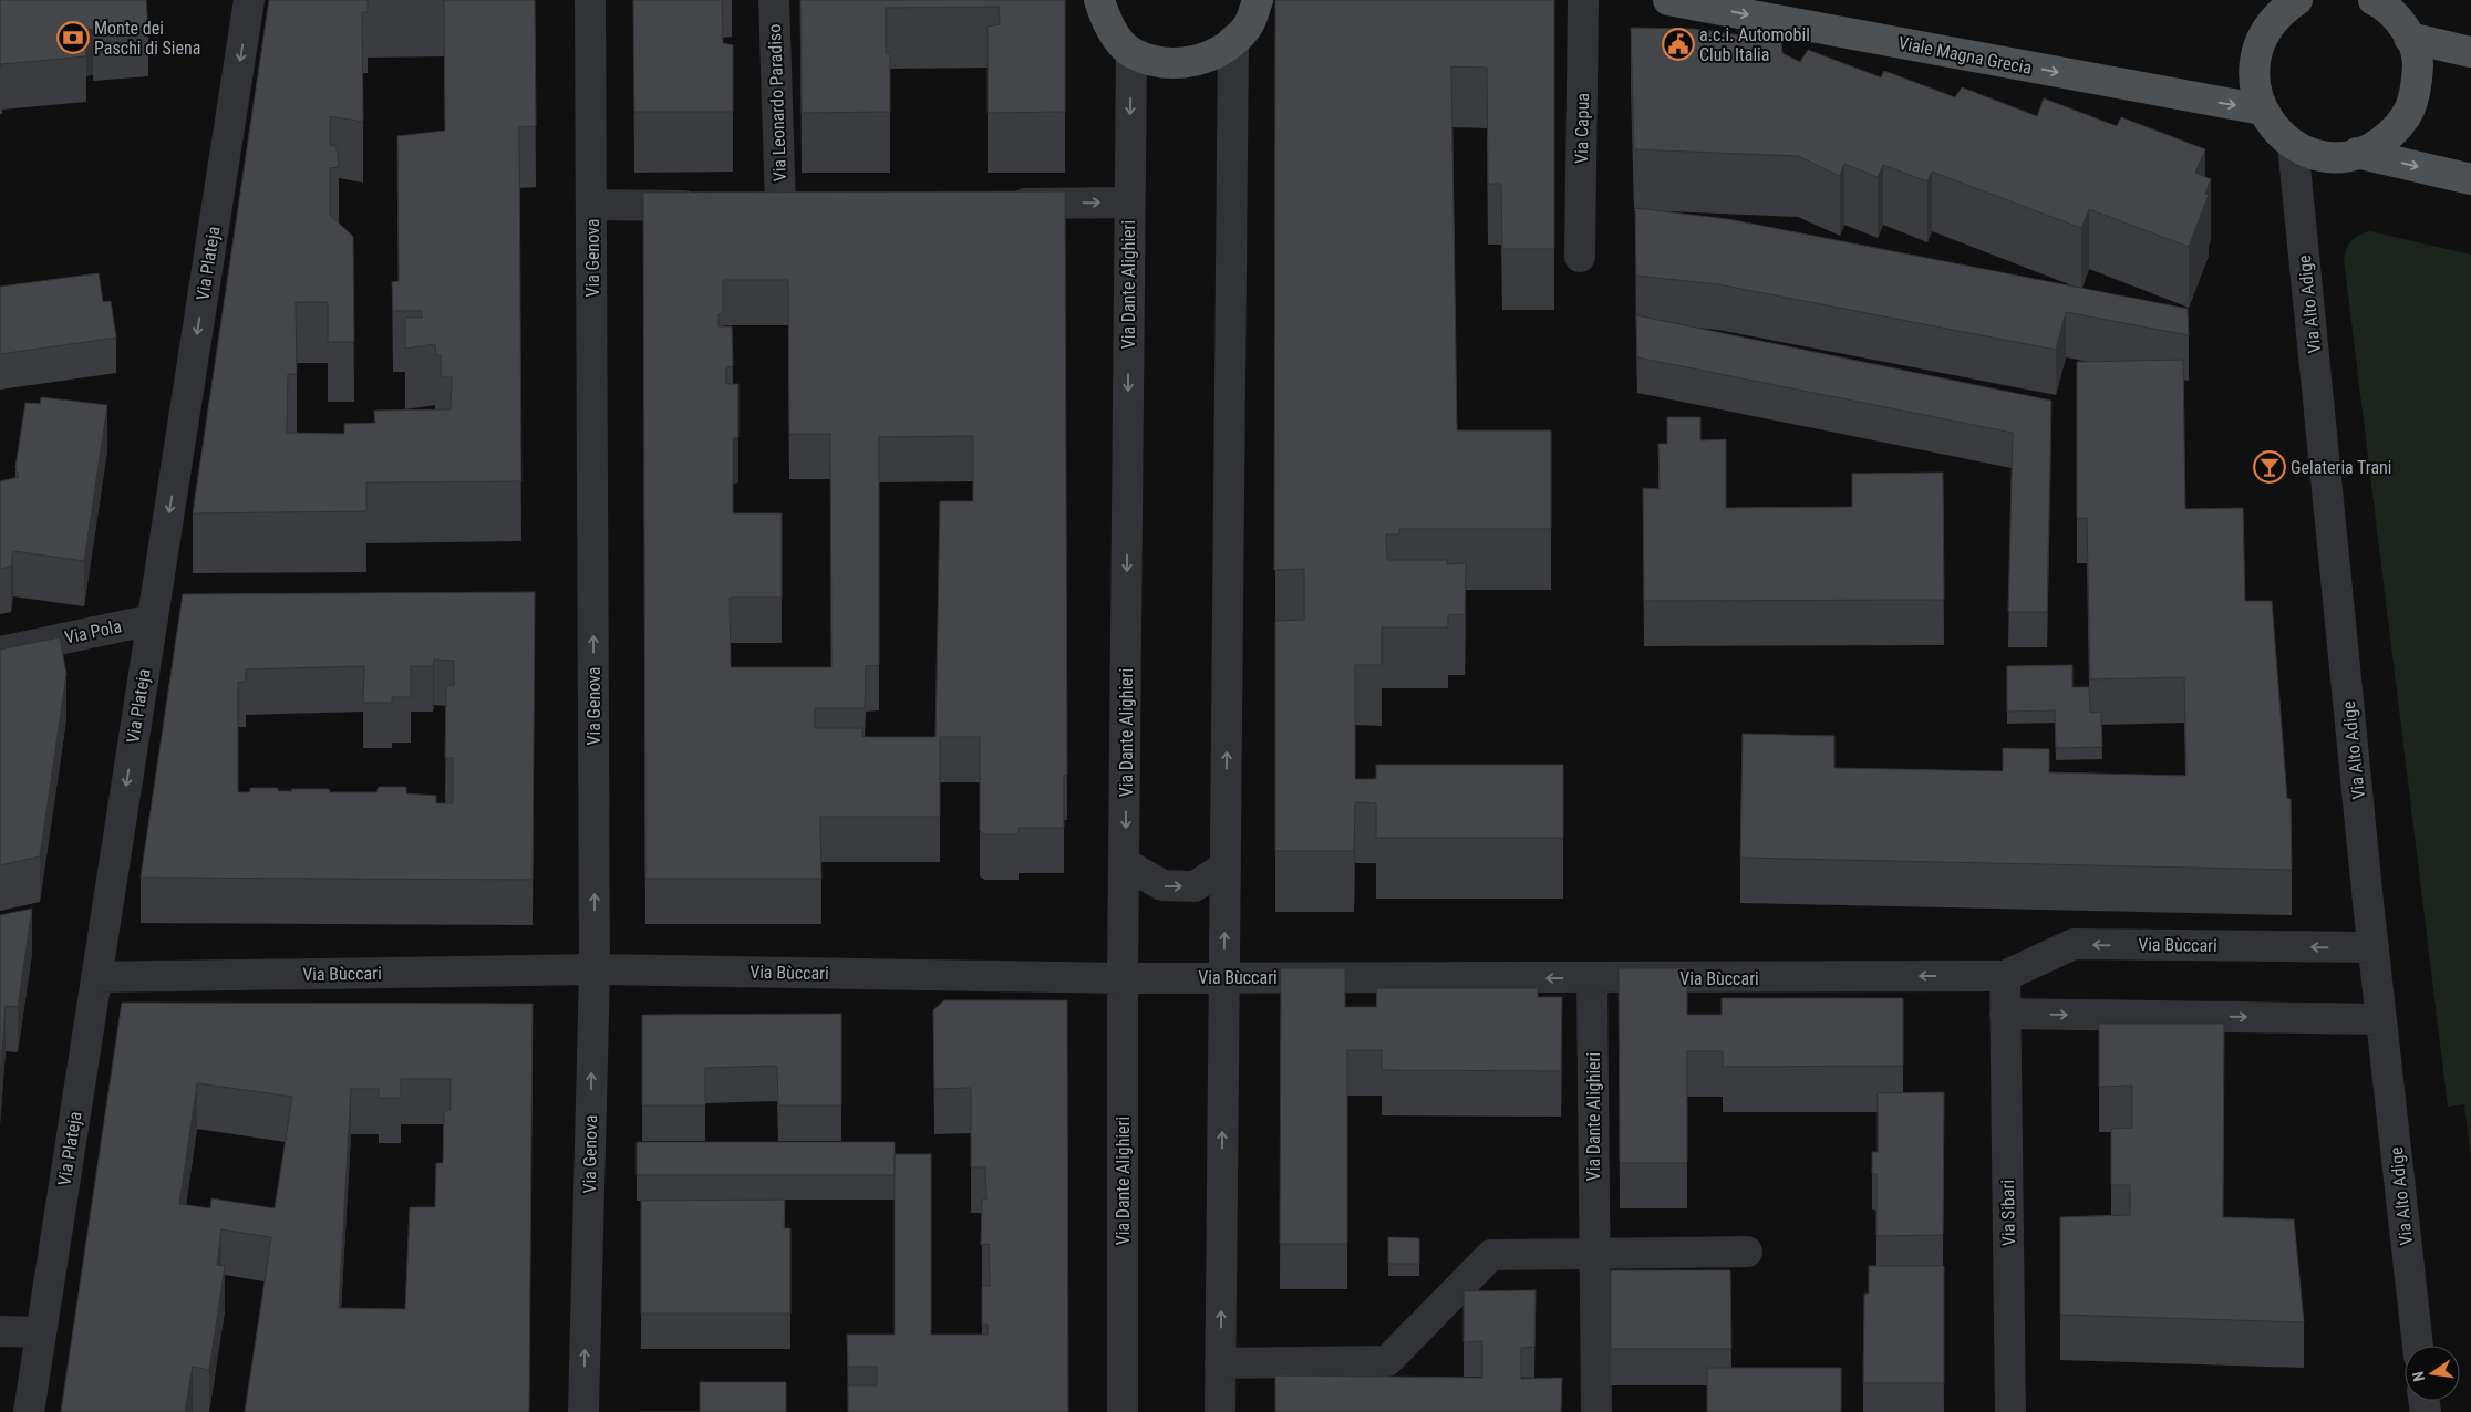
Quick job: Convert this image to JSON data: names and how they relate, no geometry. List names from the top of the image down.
{
  "streets": {
    "main road": ["Viale Magna Grecia"],
    "street": [
      "Via Leonardo Paradiso",
      "Via Capua",
      "Via Genova",
      "Via Plateja",
      "Via Dante Alighieri",
      "Via Alto Adige",
      "Via Pola",
      "Via Bùccari",
      "Via Sibari"
    ]
  },
  "crossings": [
    ["Via Genova", "Via Bùccari"],
    ["Via Plateja", "Via Pola"],
    ["Via Plateja", "Via Bùccari"],
    ["Via Dante Alighieri", "Via Bùccari"],
    ["Via Alto Adige", "Via Bùccari"],
    ["Via Bùccari", "Via Sibari"]
  ],
  "one_way": ["Viale Magna Grecia", "Via Genova", "Via Plateja"],
  "places": {
    "bank": ["Monte dei Paschi di Siena"],
    "public building": ["a.c.i. Automobil Club Italia"],
    "bar": ["Gelateria Trani"]
  },
  "north": "left"
}
